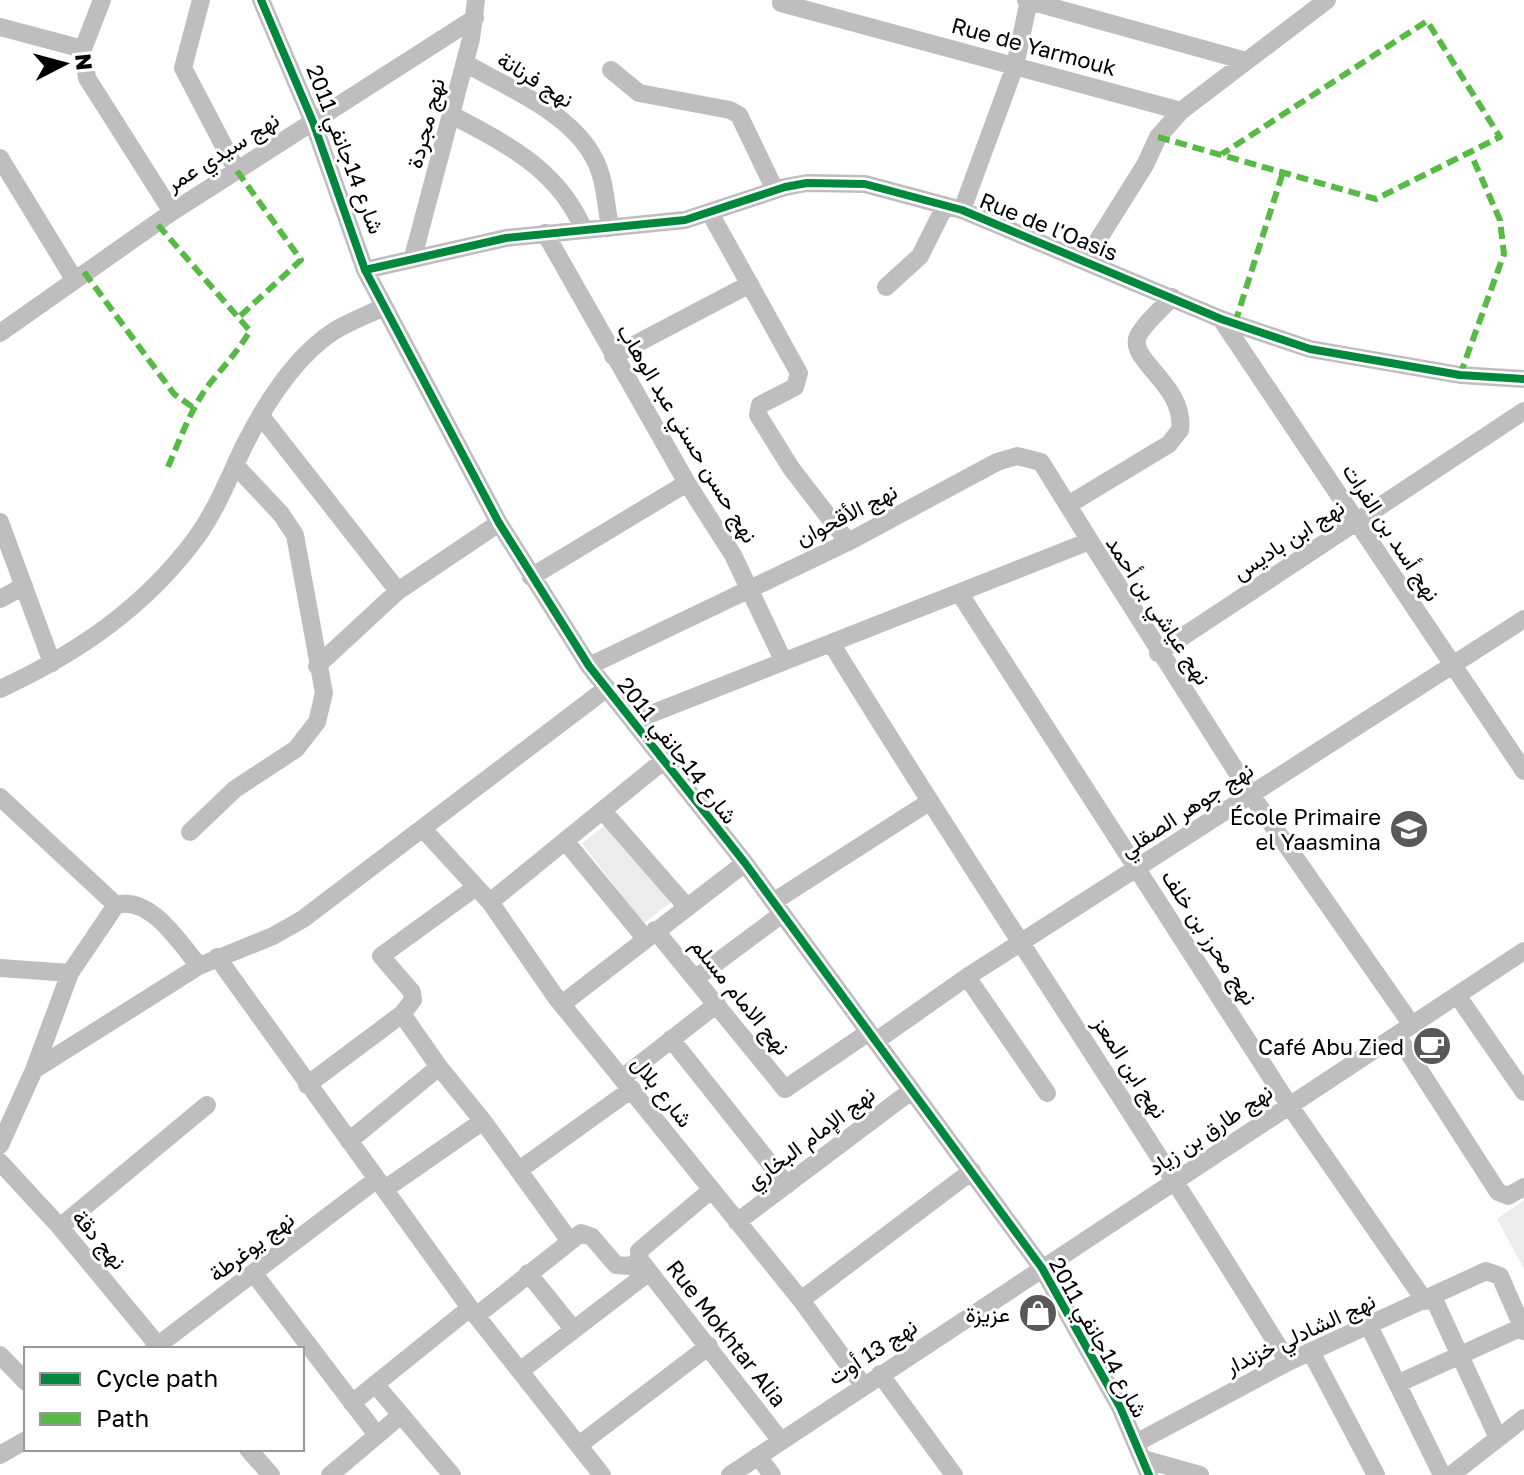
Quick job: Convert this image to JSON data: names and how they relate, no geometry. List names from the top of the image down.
{
  "streets": {
    "street": [
      "Rue de Yarmouk",
      "نهج فرنانة",
      "نهج مجردة",
      "شارع 14جانفي 2011",
      "نهج سيدي عمر",
      "Rue de l'Oasis",
      "نهج حسن حسني عبد الوهاب",
      "نهج الأقحوان",
      "نهج أسد بن الفرات",
      "نهج ابن باديس",
      "نهج عياشي بن أحمد",
      "نهج جوهر الصقلي",
      "نهج محرز بن خلف",
      "نهج الامام مسلم",
      "نهج ابن المعز",
      "شارع بلال",
      "نهج طارق بن زياد",
      "نهج الإمام البخاري",
      "نهج دقة",
      "نهج يوغرطة",
      "Rue Mokhtar Alia",
      "نهج الشادلي خزندار",
      "نهج 13 أوت"
    ]
  },
  "crossings": [
    ["نهج فرنانة", "نهج مجردة"],
    ["نهج فرنانة", "Rue de l'Oasis"],
    ["نهج مجردة", "نهج سيدي عمر"],
    ["نهج مجردة", "Rue de l'Oasis"],
    ["شارع 14جانفي 2011", "نهج سيدي عمر"],
    ["شارع 14جانفي 2011", "Rue de l'Oasis"],
    ["شارع 14جانفي 2011", "نهج الأقحوان"],
    ["شارع 14جانفي 2011", "نهج عياشي بن أحمد"],
    ["شارع 14جانفي 2011", "نهج جوهر الصقلي"],
    ["شارع 14جانفي 2011", "نهج الامام مسلم"],
    ["شارع 14جانفي 2011", "نهج طارق بن زياد"],
    ["شارع 14جانفي 2011", "نهج الإمام البخاري"],
    ["شارع 14جانفي 2011", "نهج الشادلي خزندار"],
    ["شارع 14جانفي 2011", "نهج 13 أوت"],
    ["Rue de l'Oasis", "نهج حسن حسني عبد الوهاب"],
    ["Rue de l'Oasis", "نهج أسد بن الفرات"],
    ["نهج حسن حسني عبد الوهاب", "نهج الأقحوان"],
    ["نهج حسن حسني عبد الوهاب", "نهج عياشي بن أحمد"],
    ["نهج الأقحوان", "نهج عياشي بن أحمد"],
    ["نهج أسد بن الفرات", "نهج ابن باديس"],
    ["نهج أسد بن الفرات", "نهج جوهر الصقلي"],
    ["نهج ابن باديس", "نهج عياشي بن أحمد"],
    ["نهج عياشي بن أحمد", "نهج جوهر الصقلي"],
    ["نهج عياشي بن أحمد", "نهج محرز بن خلف"],
    ["نهج عياشي بن أحمد", "نهج ابن المعز"],
    ["نهج عياشي بن أحمد", "نهج طارق بن زياد"],
    ["نهج جوهر الصقلي", "نهج محرز بن خلف"],
    ["نهج جوهر الصقلي", "نهج الامام مسلم"],
    ["نهج جوهر الصقلي", "نهج ابن المعز"],
    ["نهج محرز بن خلف", "نهج طارق بن زياد"],
    ["نهج محرز بن خلف", "نهج الشادلي خزندار"],
    ["نهج ابن المعز", "نهج طارق بن زياد"],
    ["نهج ابن المعز", "نهج الشادلي خزندار"],
    ["شارع بلال", "نهج الإمام البخاري"],
    ["شارع بلال", "Rue Mokhtar Alia"],
    ["شارع بلال", "نهج 13 أوت"],
    ["نهج طارق بن زياد", "نهج 13 أوت"],
    ["Rue Mokhtar Alia", "نهج 13 أوت"]
  ],
  "places": {
    "school or university": ["École Primaire el Yaasmina"],
    "cafe": ["Café Abu Zied"],
    "shop": ["عزيزة"]
  },
  "legend": ["Cycle path", "Path"],
  "north": "right"
}
